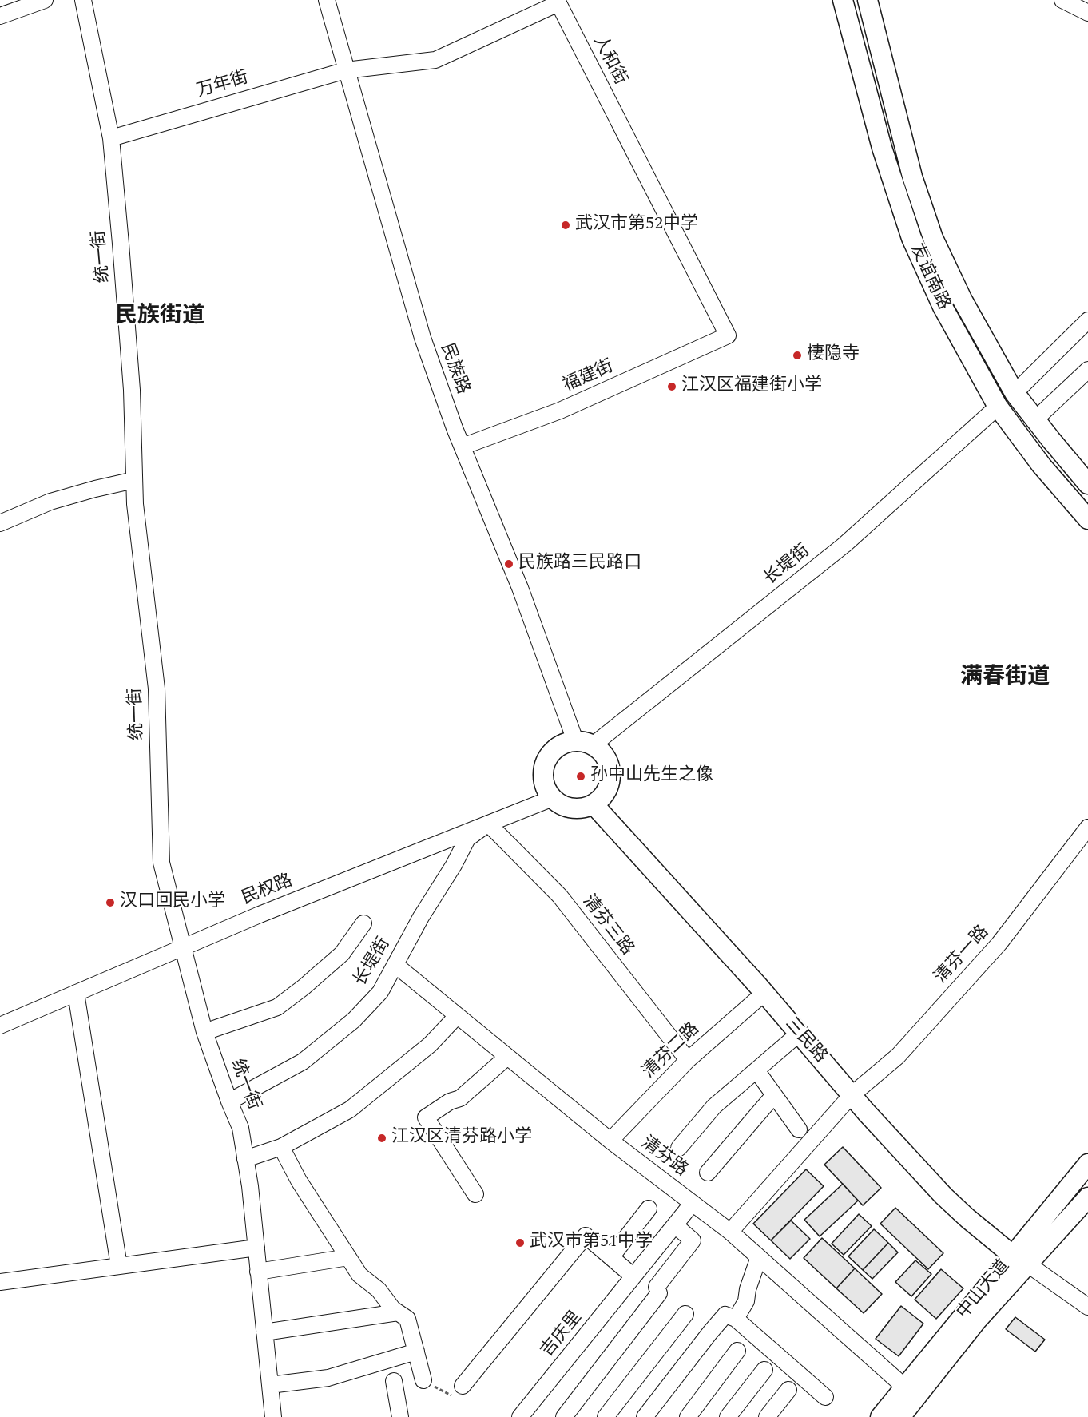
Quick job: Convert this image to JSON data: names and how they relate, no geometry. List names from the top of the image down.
{
  "streets": {
    "main road": ["友谊南路", "三民路", "中山大道"],
    "street": [
      "人和街",
      "万年街",
      "统一街",
      "民族路",
      "福建街",
      "长堤街",
      "民权路",
      "清芬三路",
      "清芬一路",
      "清芬二路",
      "清芬路",
      "吉庆里"
    ]
  },
  "crossings": [
    ["人和街", "万年街"],
    ["人和街", "民族路"],
    ["人和街", "福建街"],
    ["万年街", "统一街"],
    ["万年街", "民族路"],
    ["统一街", "长堤街"],
    ["统一街", "民权路"],
    ["友谊南路", "长堤街"],
    ["民族路", "福建街"],
    ["民族路", "长堤街"],
    ["民族路", "民权路"],
    ["民族路", "三民路"],
    ["长堤街", "民权路"],
    ["长堤街", "清芬三路"],
    ["长堤街", "三民路"],
    ["长堤街", "清芬路"],
    ["民权路", "清芬三路"],
    ["民权路", "三民路"],
    ["清芬三路", "清芬二路"],
    ["清芬一路", "三民路"],
    ["清芬一路", "清芬路"],
    ["三民路", "清芬二路"],
    ["三民路", "中山大道"],
    ["清芬二路", "清芬路"],
    ["清芬路", "中山大道"],
    ["清芬路", "吉庆里"]
  ],
  "districts": ["民族街道", "满春街道"],
  "places": [
    "武汉市第52中学",
    "棲隐寺",
    "江汉区福建街小学",
    "民族路三民路口",
    "孙中山先生之像",
    "汉口回民小学",
    "江汉区清芬路小学",
    "武汉市第51中学"
  ]
}
